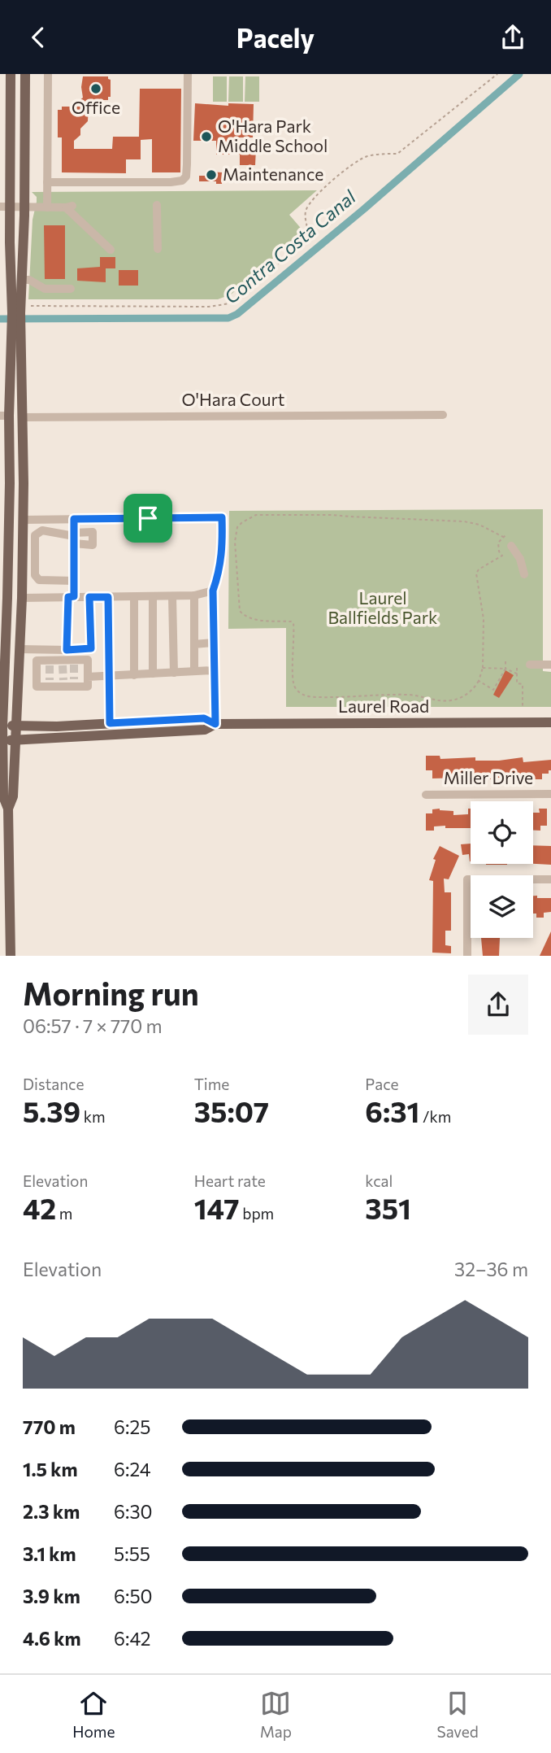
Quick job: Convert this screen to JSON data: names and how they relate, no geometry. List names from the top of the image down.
{
  "streets": {
    "main road": ["Laurel Road"],
    "street": ["O'Hara Court", "Miller Drive"]
  },
  "water": ["Contra Costa Canal"],
  "parks": ["Laurel Ballfields Park"],
  "places": ["Office", "O'Hara Park Middle School", "Maintenance"],
  "page": {
    "header": "Pacely",
    "heading": ["Morning run", "06:57 · 7 × 770 m"],
    "stats": [
      ["Distance", "5.39 km"],
      ["Time", "35:07"],
      ["Pace", "6:31 /km"],
      ["Elevation", "42 m"],
      ["Heart rate", "147 bpm"],
      ["kcal", "351"]
    ],
    "chart": ["Elevation", "32–36 m"],
    "list": [
      {
        "name": "770 m",
        "note": "6:25"
      },
      {
        "name": "1.5 km",
        "note": "6:24"
      },
      {
        "name": "2.3 km",
        "note": "6:30"
      },
      {
        "name": "3.1 km",
        "note": "5:55"
      },
      {
        "name": "3.9 km",
        "note": "6:50"
      },
      {
        "name": "4.6 km",
        "note": "6:42"
      }
    ],
    "tabs": ["Home", "Map", "Saved"]
  }
}
